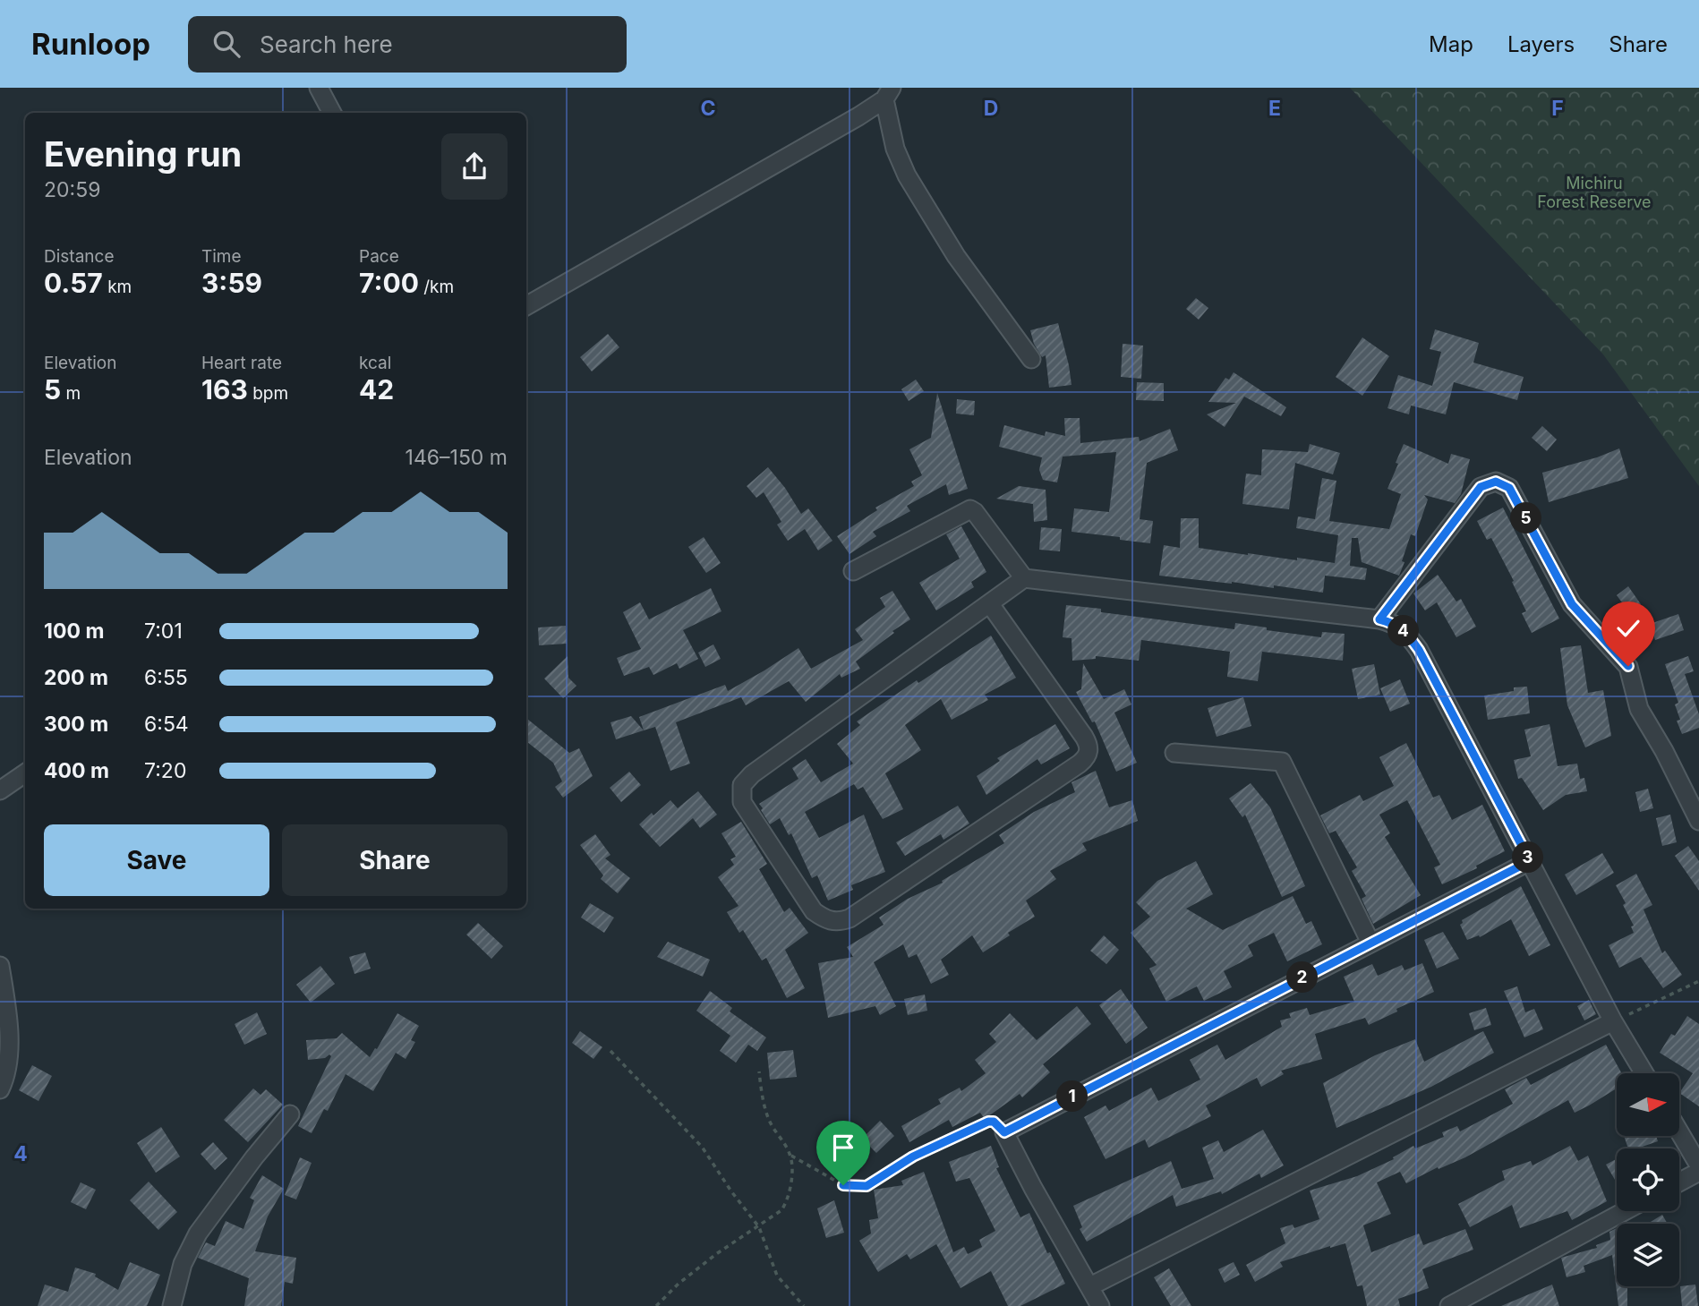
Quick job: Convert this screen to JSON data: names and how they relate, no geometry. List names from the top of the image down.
{
  "parks": ["Michiru Forest Reserve"],
  "north": "right",
  "page": {
    "header": "Runloop",
    "search": "Search here",
    "nav": ["Map", "Layers", "Share"],
    "heading": ["Evening run", "20:59"],
    "stats": [
      ["Distance", "0.57 km"],
      ["Time", "3:59"],
      ["Pace", "7:00 /km"],
      ["Elevation", "5 m"],
      ["Heart rate", "163 bpm"],
      ["kcal", "42"]
    ],
    "chart": ["Elevation", "146–150 m"],
    "pins": [
      "5",
      "4",
      "3",
      "2",
      "1"
    ],
    "list": [
      {
        "name": "100 m",
        "note": "7:01"
      },
      {
        "name": "200 m",
        "note": "6:55"
      },
      {
        "name": "300 m",
        "note": "6:54"
      },
      {
        "name": "400 m",
        "note": "7:20"
      }
    ],
    "buttons": ["Save", "Share"]
  },
  "grid": {
    "columns": [
      "C",
      "D",
      "E",
      "F"
    ],
    "rows": ["4"]
  }
}
